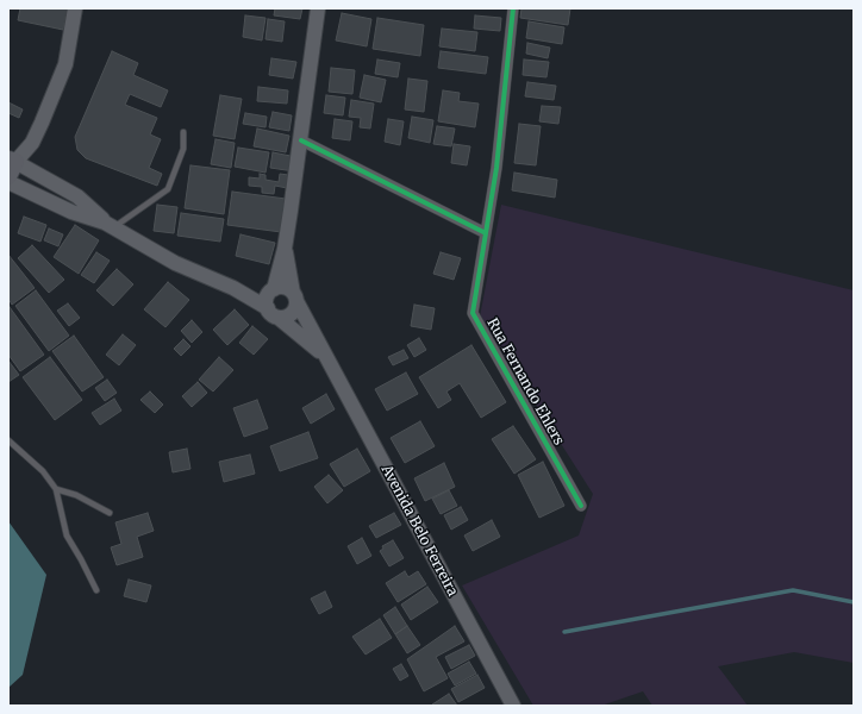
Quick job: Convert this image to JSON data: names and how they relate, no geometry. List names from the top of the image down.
{
  "streets": {
    "main road": ["Avenida Belo Ferreira"],
    "street": ["Rua Fernando Ehlers"]
  }
}
